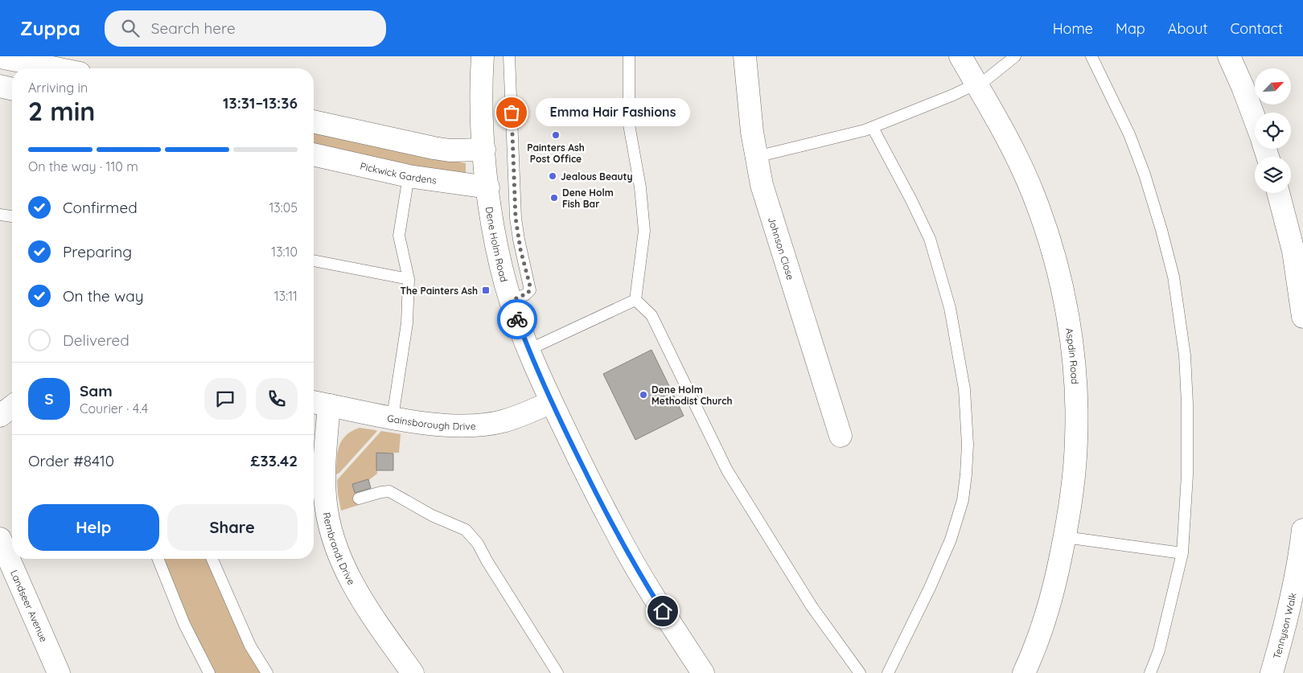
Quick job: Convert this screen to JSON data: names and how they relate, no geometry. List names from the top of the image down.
{
  "streets": {
    "street": [
      "Pickwick Gardens",
      "Dene Holm Road",
      "Johnson Close",
      "Aspdin Road",
      "Gainsborough Drive",
      "Rembrandt Drive",
      "Landseer Avenue",
      "Tennyson Walk"
    ]
  },
  "crossings": [
    ["Pickwick Gardens", "Dene Holm Road"],
    ["Dene Holm Road", "Gainsborough Drive"],
    ["Gainsborough Drive", "Rembrandt Drive"]
  ],
  "places": {
    "other": [
      "Emma Hair Fashions",
      "Painters Ash Post Office",
      "Jealous Beauty",
      "Dene Holm Fish Bar",
      "Dene Holm Methodist Church"
    ],
    "transit": ["The Painters Ash"]
  },
  "north": "top right",
  "page": {
    "header": "Zuppa",
    "search": "Search here",
    "nav": [
      "Home",
      "Map",
      "About",
      "Contact"
    ],
    "heading": ["2 min", "Arriving in", "13:31–13:36"],
    "panel": [
      "Sam",
      "Courier · 4.4",
      "Order #8410",
      "£33.42"
    ],
    "bubble": "Emma Hair Fashions",
    "bar": "On the way · 110 m",
    "list": [
      ["Confirmed", "13:05"],
      ["Preparing", "13:10"],
      ["On the way", "13:11"],
      "Delivered"
    ],
    "round": "S",
    "buttons": ["Help", "Share"]
  }
}
